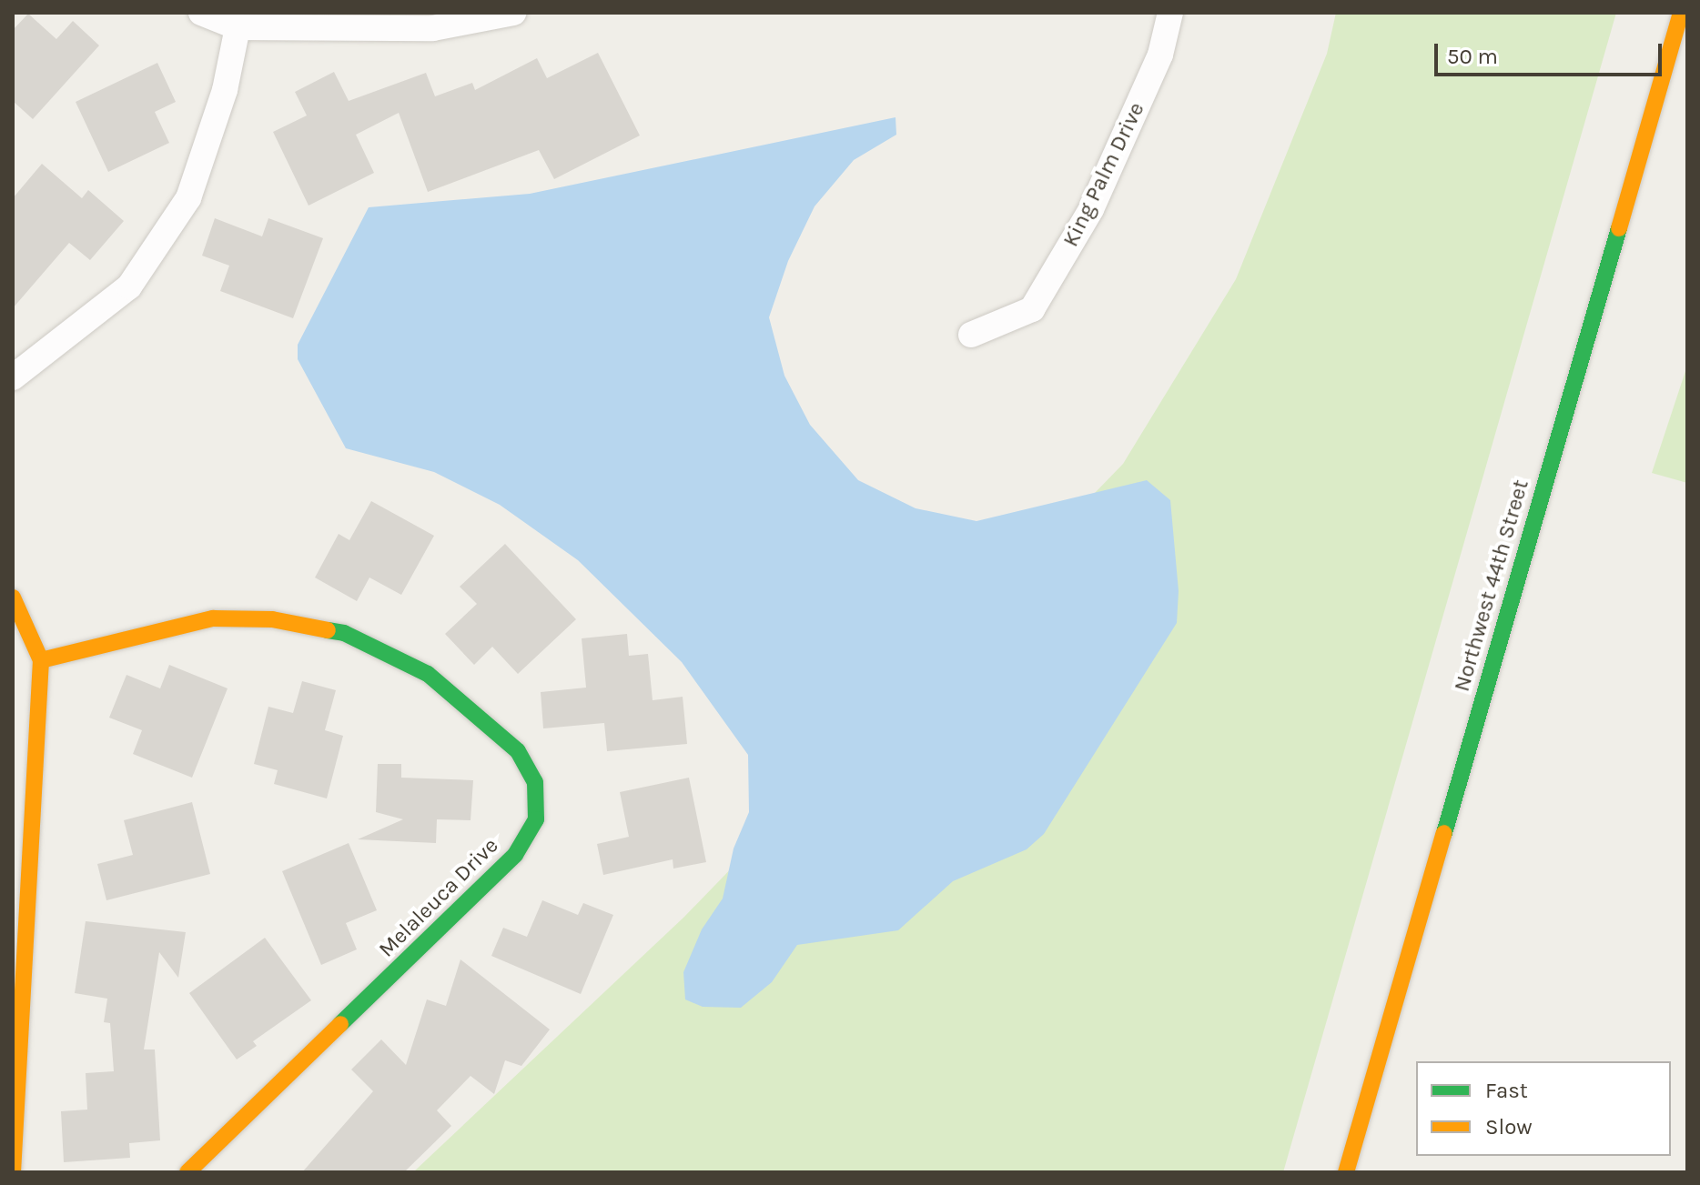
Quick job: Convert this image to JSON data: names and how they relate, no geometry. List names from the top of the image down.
{
  "streets": {
    "street": ["King Palm Drive", "Northwest 44th Street", "Melaleuca Drive"]
  },
  "legend": ["Fast", "Slow"],
  "scale_bar": "50 m"
}
